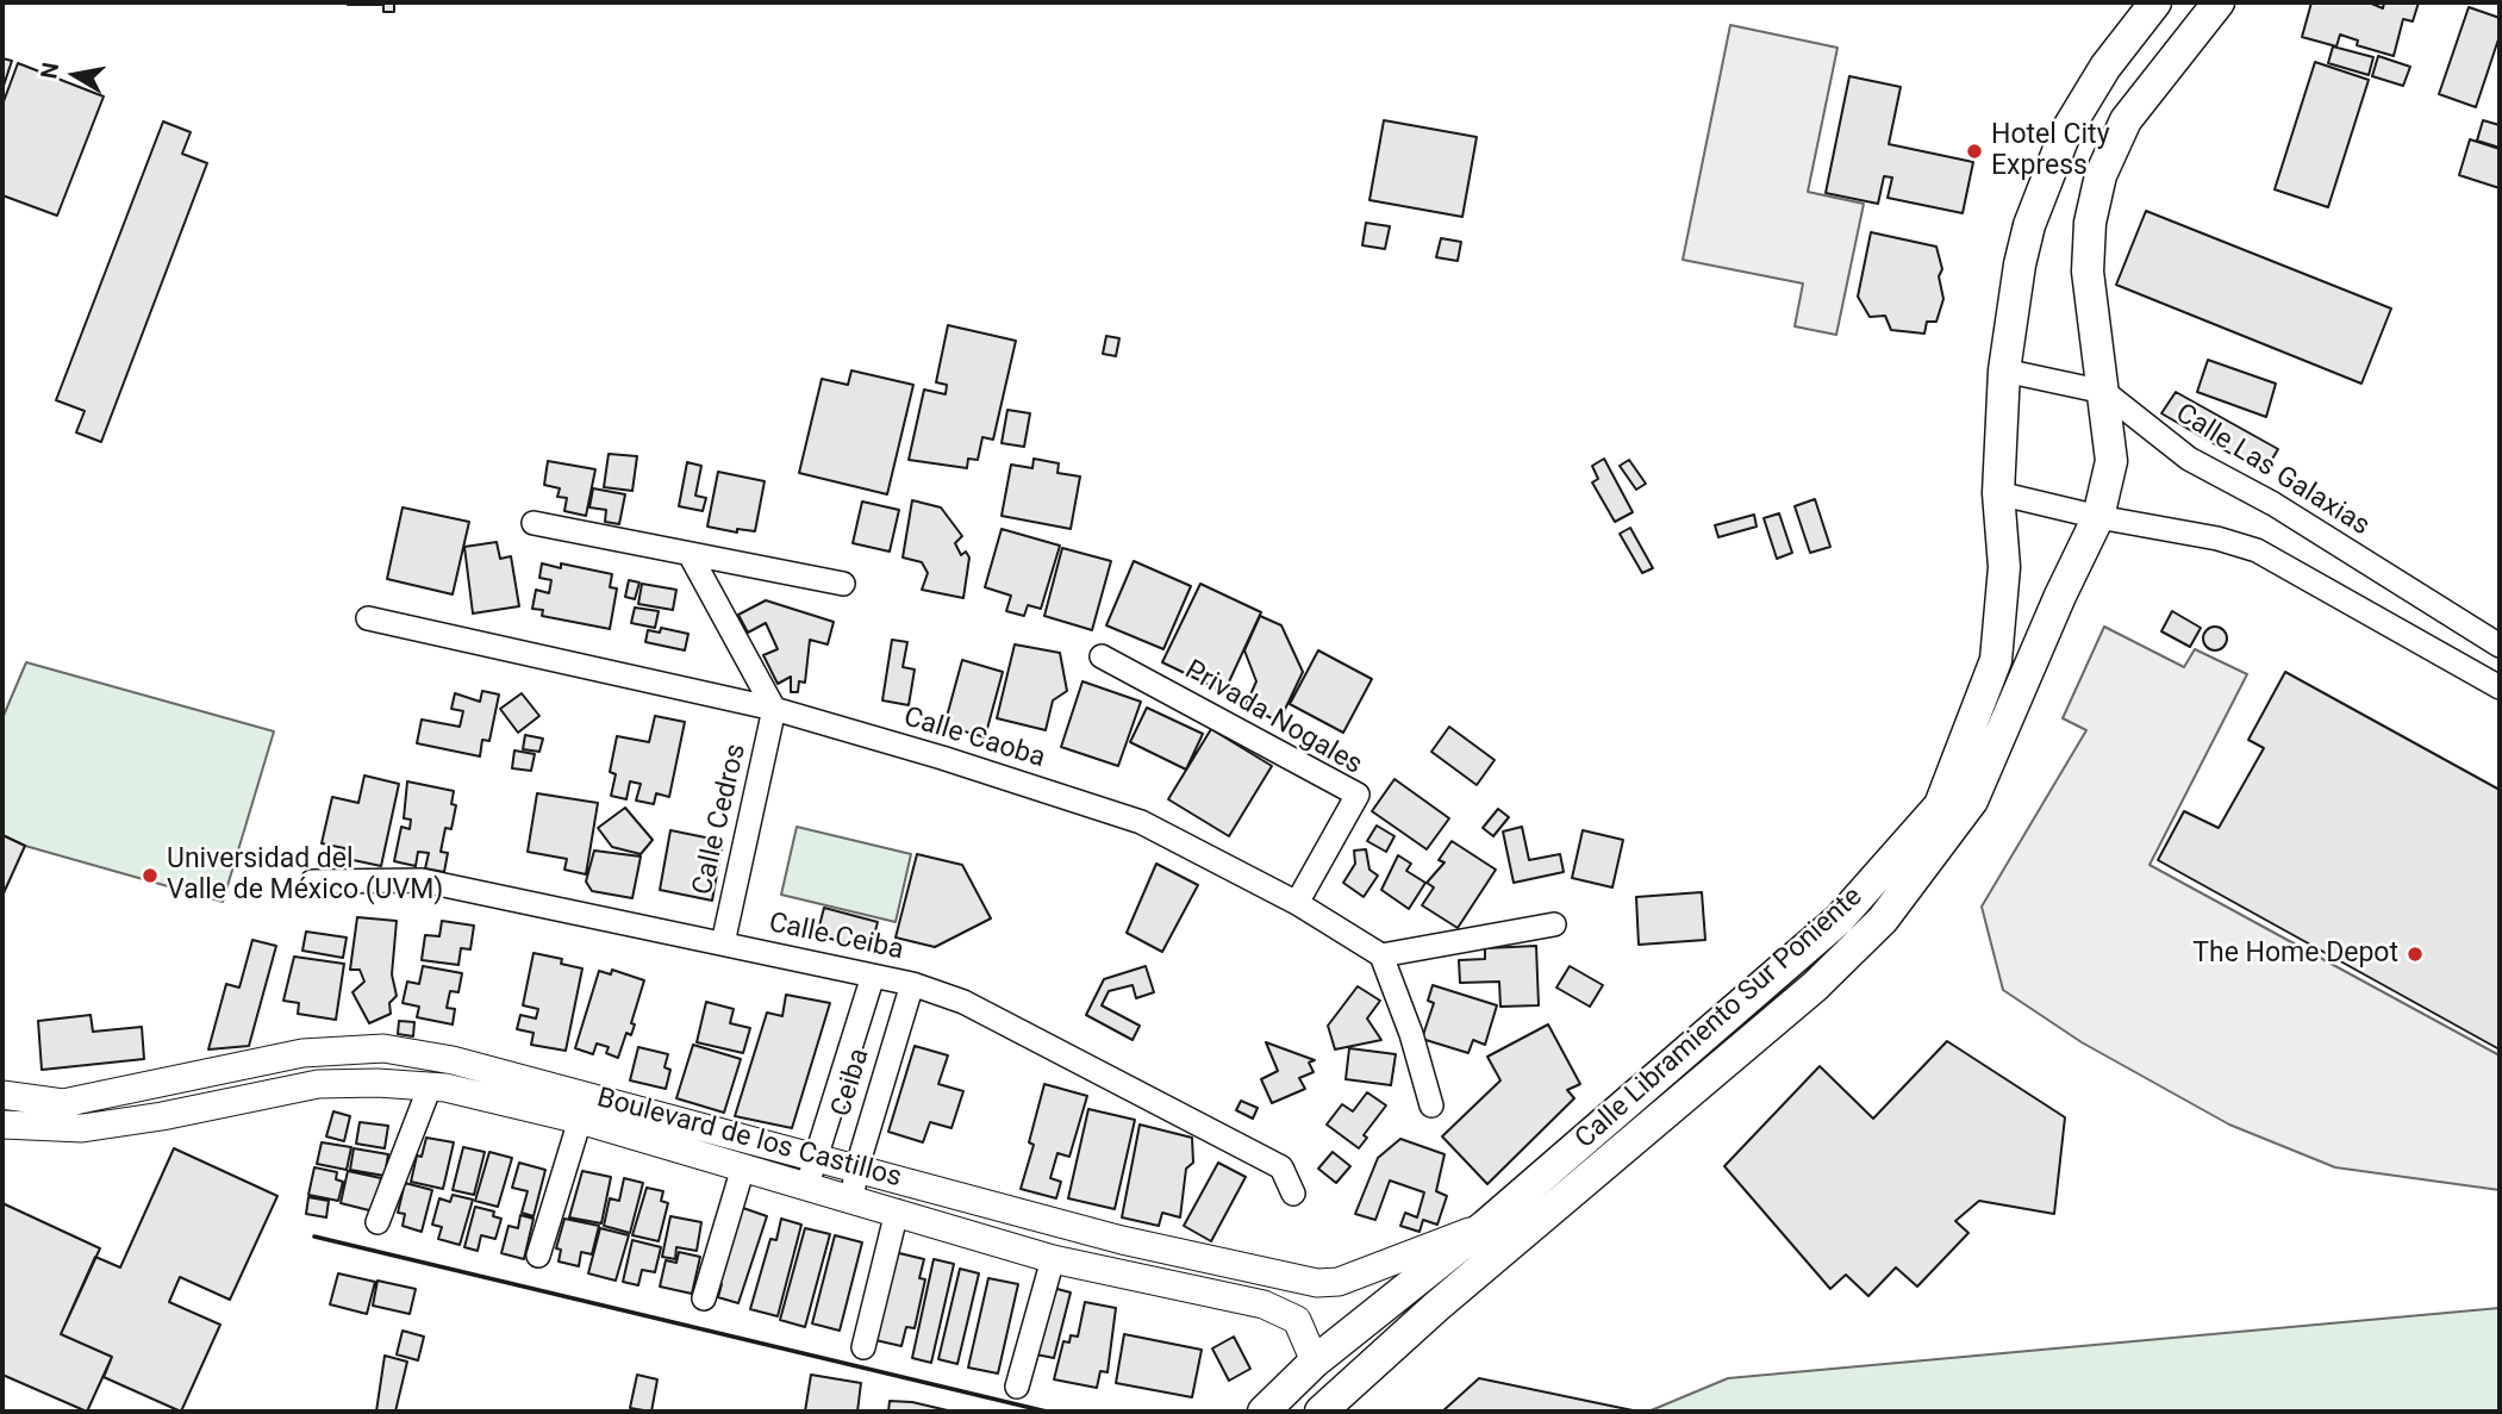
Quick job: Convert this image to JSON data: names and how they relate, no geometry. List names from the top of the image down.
{
  "streets": {
    "main road": ["Calle Libramiento Sur Poniente"],
    "street": [
      "Calle Las Galaxias",
      "Privada Nogales",
      "Calle Caoba",
      "Calle Cedros",
      "Calle Ceiba",
      "Ceiba",
      "Boulevard de los Castillos"
    ]
  },
  "crossings": [
    ["Calle Las Galaxias", "Calle Libramiento Sur Poniente"],
    ["Privada Nogales", "Calle Caoba"],
    ["Calle Caoba", "Calle Cedros"],
    ["Calle Cedros", "Calle Ceiba"],
    ["Calle Ceiba", "Ceiba"],
    ["Calle Libramiento Sur Poniente", "Boulevard de los Castillos"],
    ["Ceiba", "Boulevard de los Castillos"]
  ],
  "places": ["Hotel City Express", "Universidad del Valle de México (UVM)", "The Home Depot"],
  "north": "left"
}
